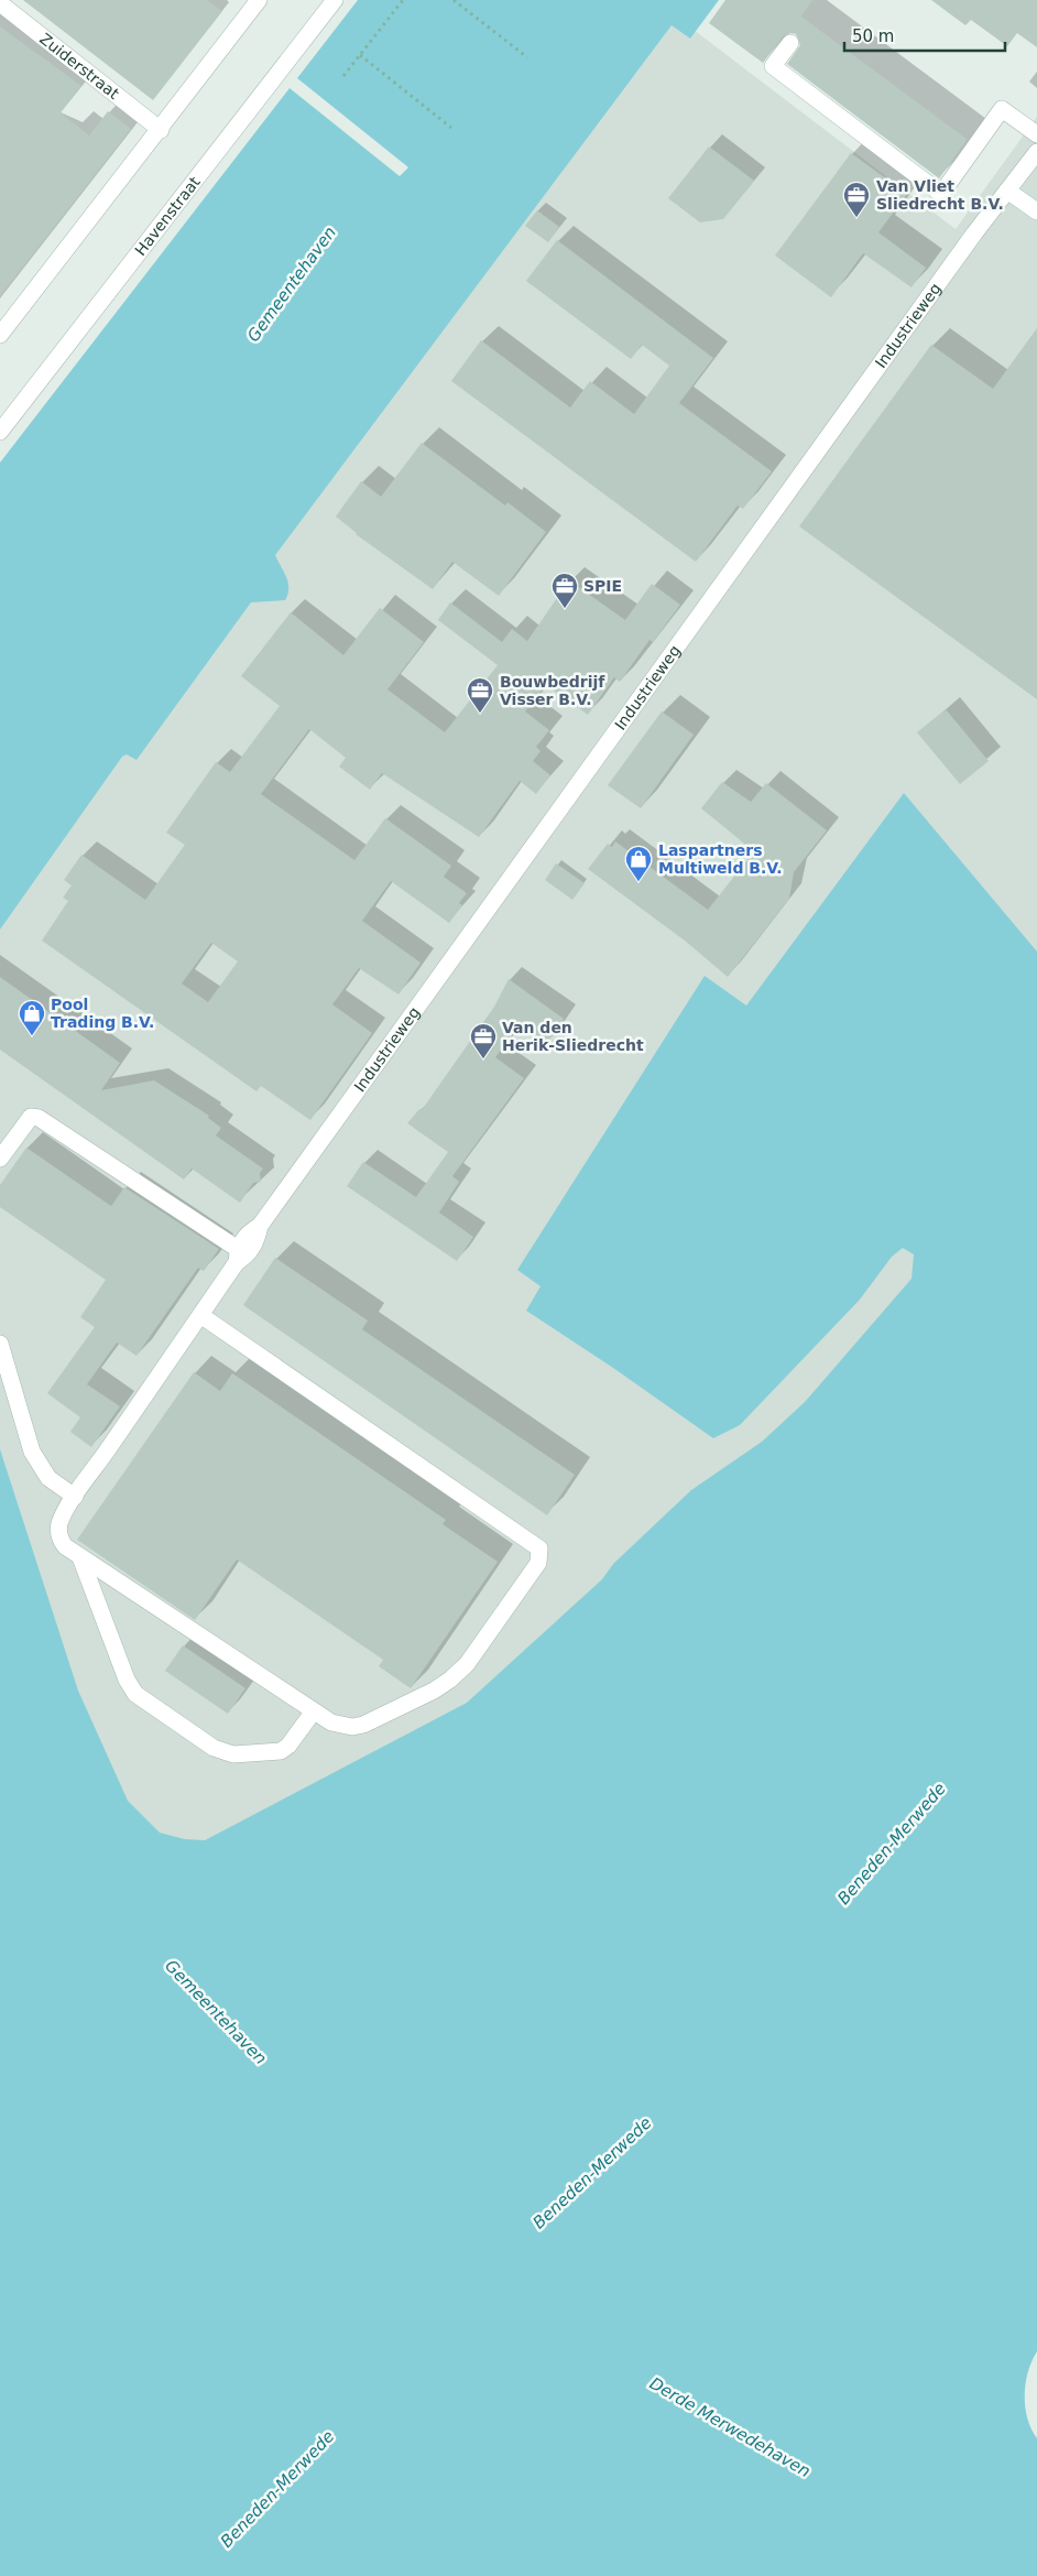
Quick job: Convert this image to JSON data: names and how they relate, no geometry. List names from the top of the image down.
{
  "streets": {
    "street": ["Zuiderstraat", "Havenstraat", "Industrieweg"]
  },
  "water": ["Gemeentehaven", "Beneden-Merwede", "Derde Merwedehaven"],
  "places": {
    "office": [
      "Van Vliet Sliedrecht B.V.",
      "SPIE",
      "Bouwbedrijf Visser B.V.",
      "Van den Herik-Sliedrecht"
    ],
    "shop": ["Laspartners Multiweld B.V.", "Pool Trading B.V."]
  },
  "scale_bar": "50 m"
}
